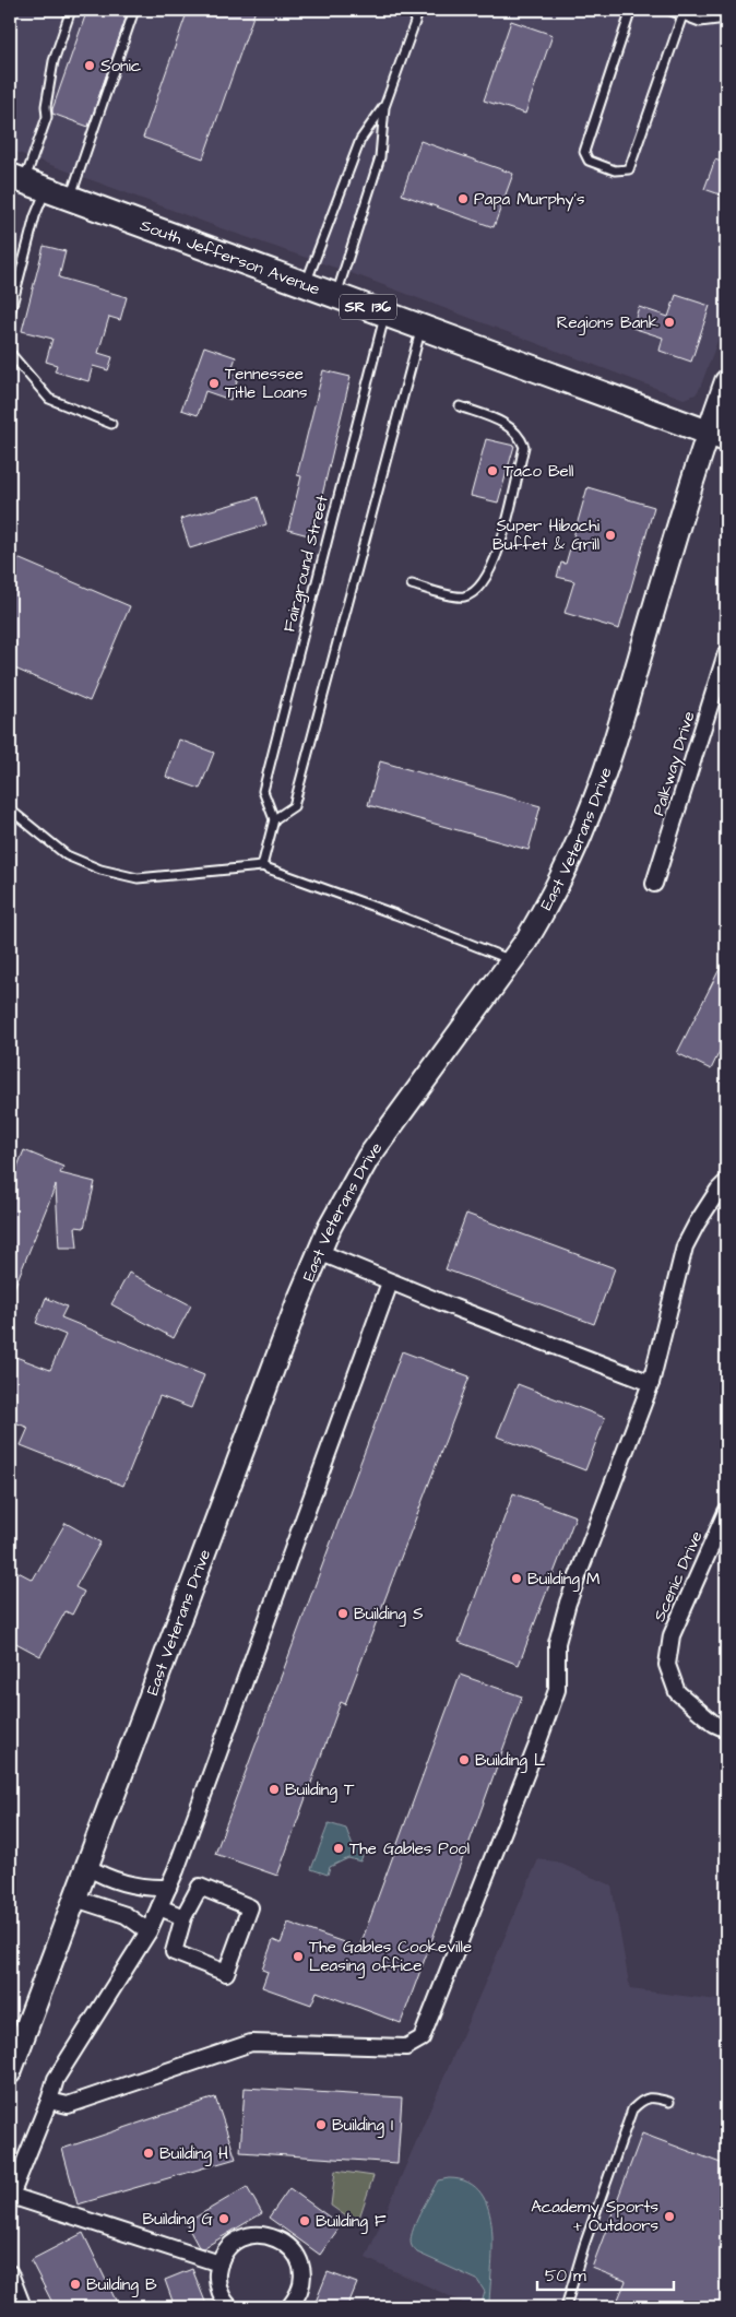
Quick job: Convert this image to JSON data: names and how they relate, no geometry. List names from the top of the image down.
{
  "streets": {
    "main road": ["South Jefferson Avenue", "SR 136"],
    "street": ["Palkway Drive", "East Veterans Drive", "Scenic Drive"],
    "lane": ["Fairground Street"]
  },
  "crossings": [
    ["South Jefferson Avenue", "Fairground Street"],
    ["South Jefferson Avenue", "East Veterans Drive"]
  ],
  "places": [
    "Sonic",
    "Papa Murphy's",
    "Regions Bank",
    "Tennessee Title Loans",
    "Taco Bell",
    "Super Hibachi Buffet & Grill",
    "Building M",
    "Building S",
    "Building L",
    "Building T",
    "The Gables Pool",
    "The Gables Cookeville Leasing office",
    "Building I",
    "Building H",
    "Academy Sports + Outdoors",
    "Building G",
    "Building F",
    "Building B"
  ],
  "scale_bar": "50 m"
}
